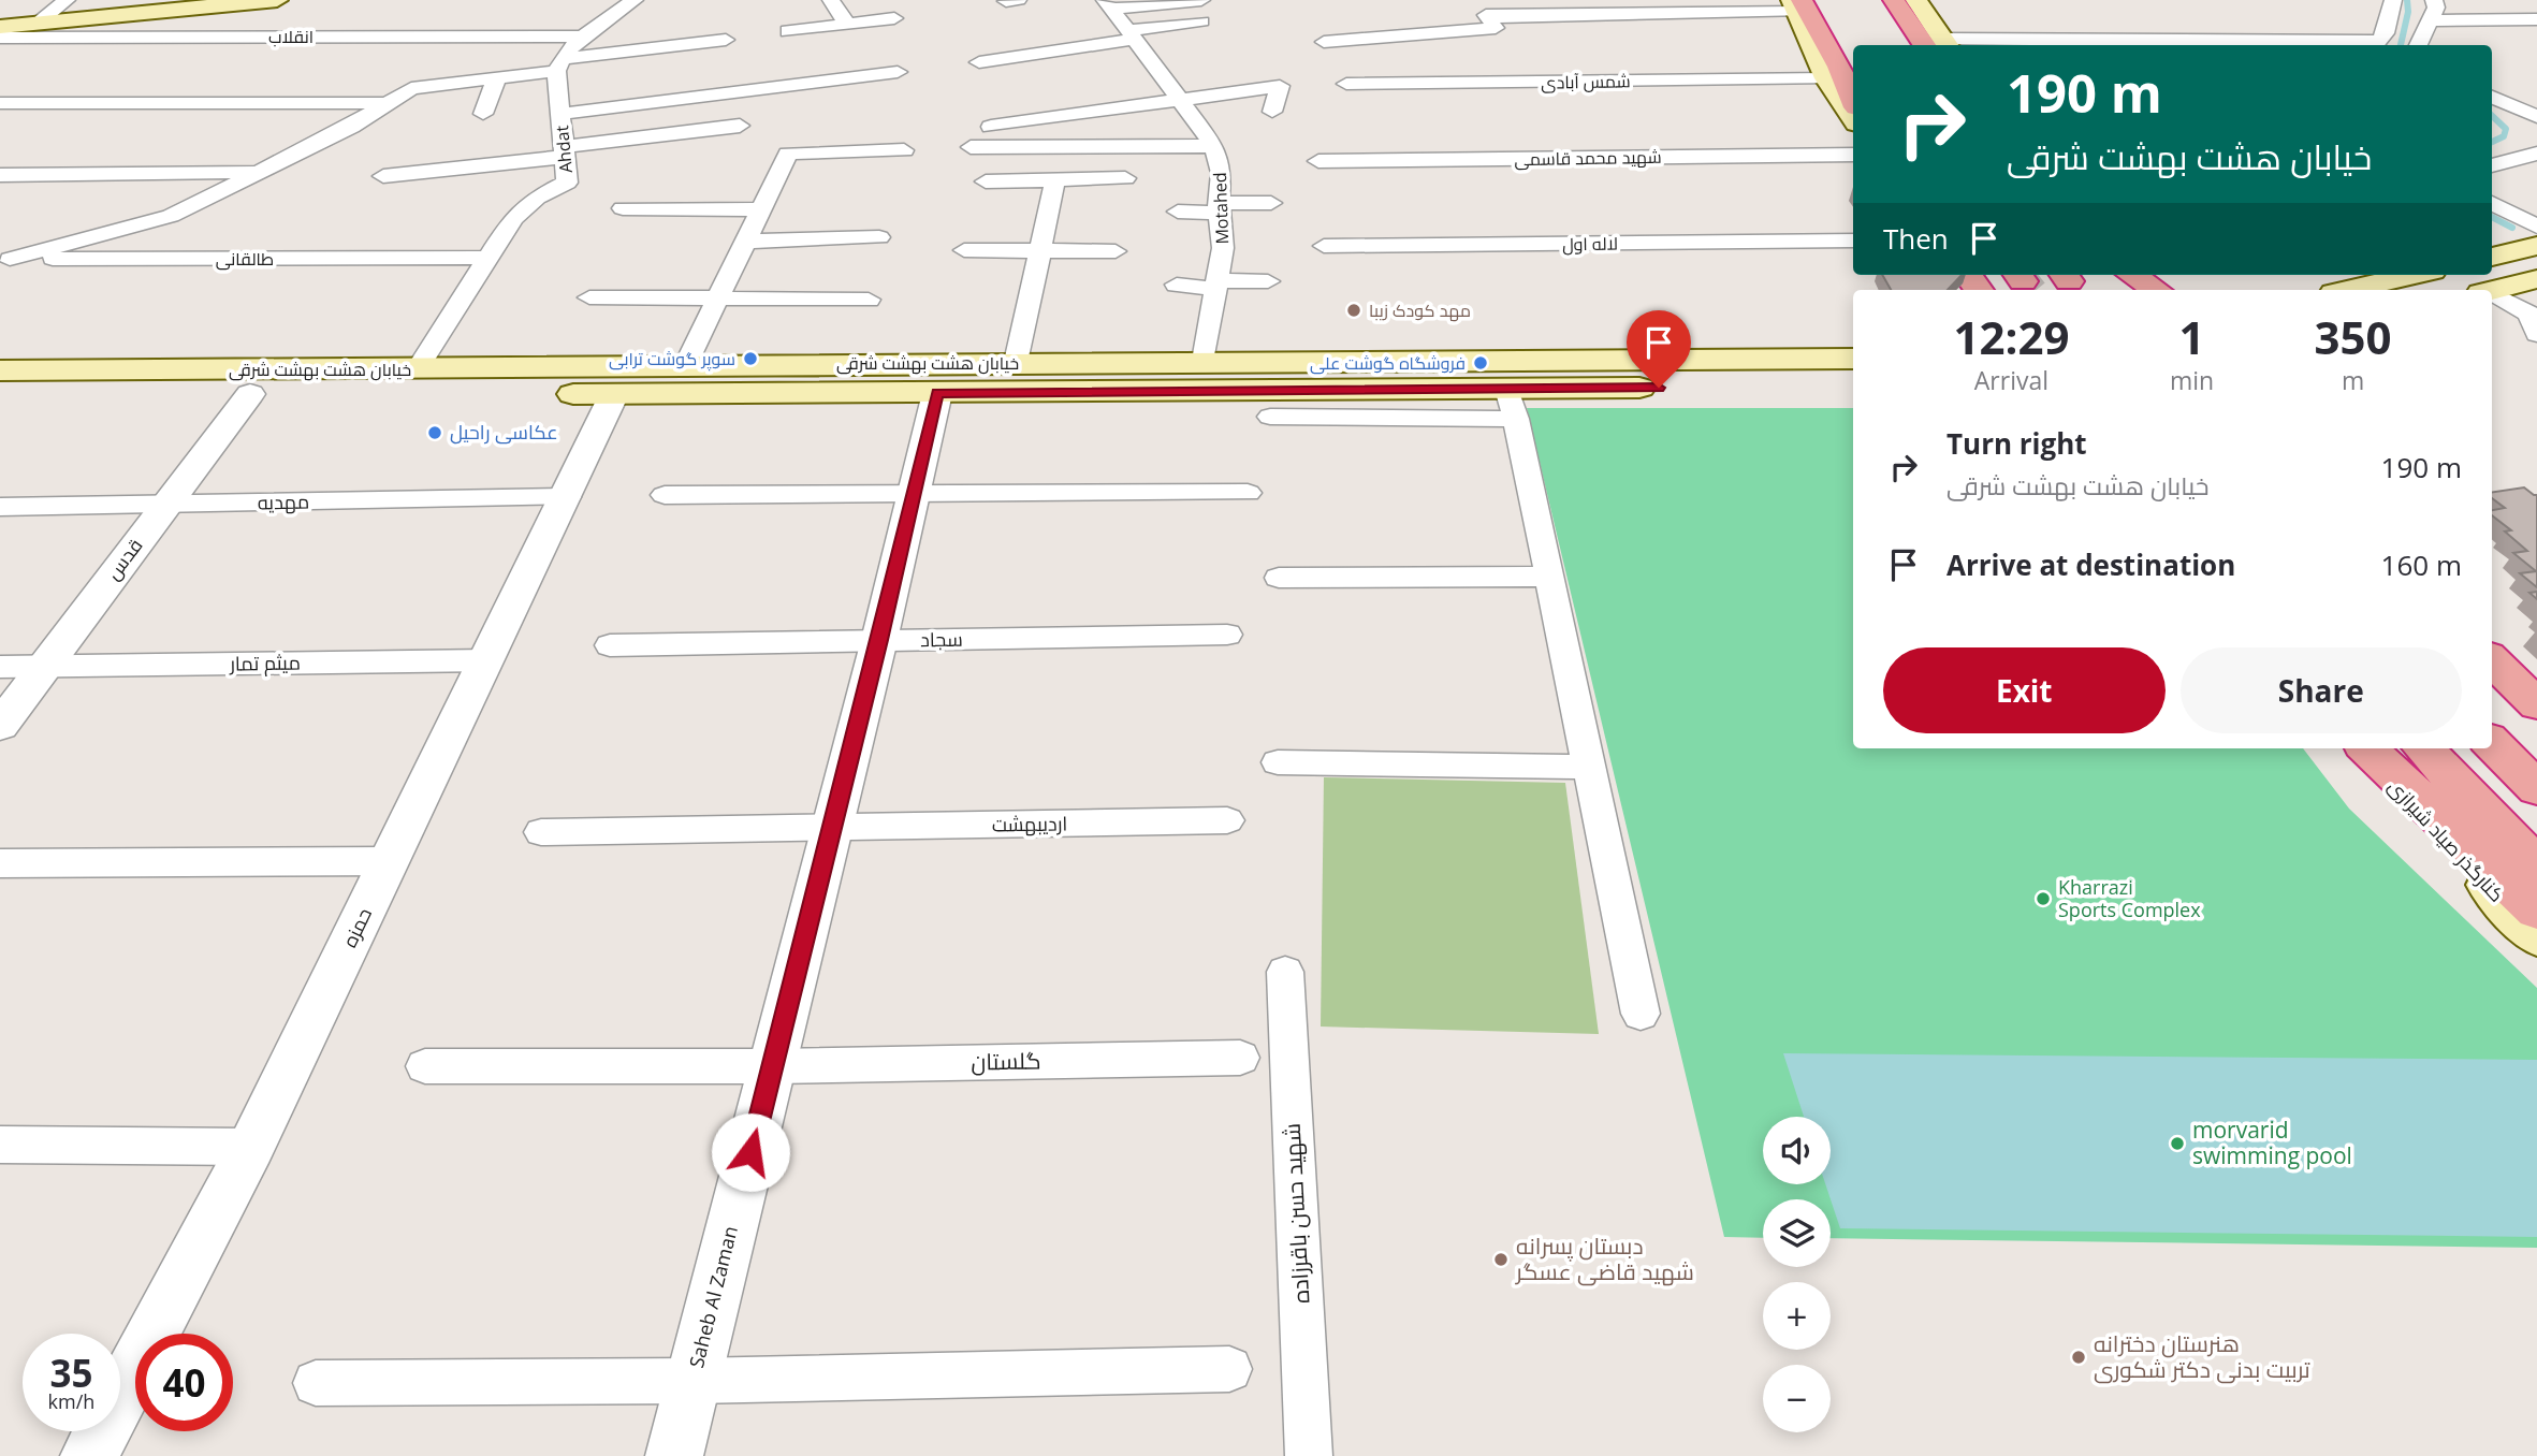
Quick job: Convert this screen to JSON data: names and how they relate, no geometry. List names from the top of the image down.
{
  "streets": {
    "main road": ["خیابان هشت بهشت شرقی", "کنارگذر صیاد شیرازی"],
    "street": [
      "انقلاب",
      "شمس آبادی",
      "Ahdat",
      "شهید محمد قاسمی",
      "Motahed",
      "لاله اول",
      "طالقانی",
      "مهدیه",
      "قدس",
      "سجاد",
      "میثم تمار",
      "اردیبهشت",
      "حمزه",
      "گلستان",
      "شهید حسن باقرزاده",
      "Saheb Al Zaman"
    ]
  },
  "crossings": [
    ["Ahdat", "طالقانی"],
    ["Ahdat", "خیابان هشت بهشت شرقی"],
    ["Motahed", "خیابان هشت بهشت شرقی"],
    ["خیابان هشت بهشت شرقی", "قدس"],
    ["خیابان هشت بهشت شرقی", "حمزه"],
    ["خیابان هشت بهشت شرقی", "Saheb Al Zaman"],
    ["مهدیه", "قدس"],
    ["مهدیه", "حمزه"],
    ["قدس", "میثم تمار"],
    ["سجاد", "Saheb Al Zaman"],
    ["میثم تمار", "حمزه"],
    ["اردیبهشت", "Saheb Al Zaman"],
    ["گلستان", "Saheb Al Zaman"]
  ],
  "places": [
    "مهد کودک زیبا",
    "سوپر گوشت ترابی",
    "فروشگاه گوشت علی",
    "عکاسی راحیل",
    "Kharrazi Sports Complex",
    "morvarid swimming pool",
    "دبستان پسرانه شهید قاضی عسگر",
    "هنرستان دخترانه تربیت بدنی دکتر شکوری"
  ],
  "page": {
    "turn": ["190 m", "خیابان هشت بهشت شرقی"],
    "then": "Then",
    "eta": [
      "12:29",
      "Arrival",
      "1",
      "min",
      "350",
      "m"
    ],
    "list": [
      {
        "name": "Turn right",
        "note": "خیابان هشت بهشت شرقی",
        "value": "190 m"
      },
      {
        "name": "Arrive at destination",
        "value": "160 m"
      }
    ],
    "buttons": ["Exit", "Share"],
    "map_buttons": ["+", "−"],
    "speed": "35 km/h",
    "limit": "40"
  }
}
